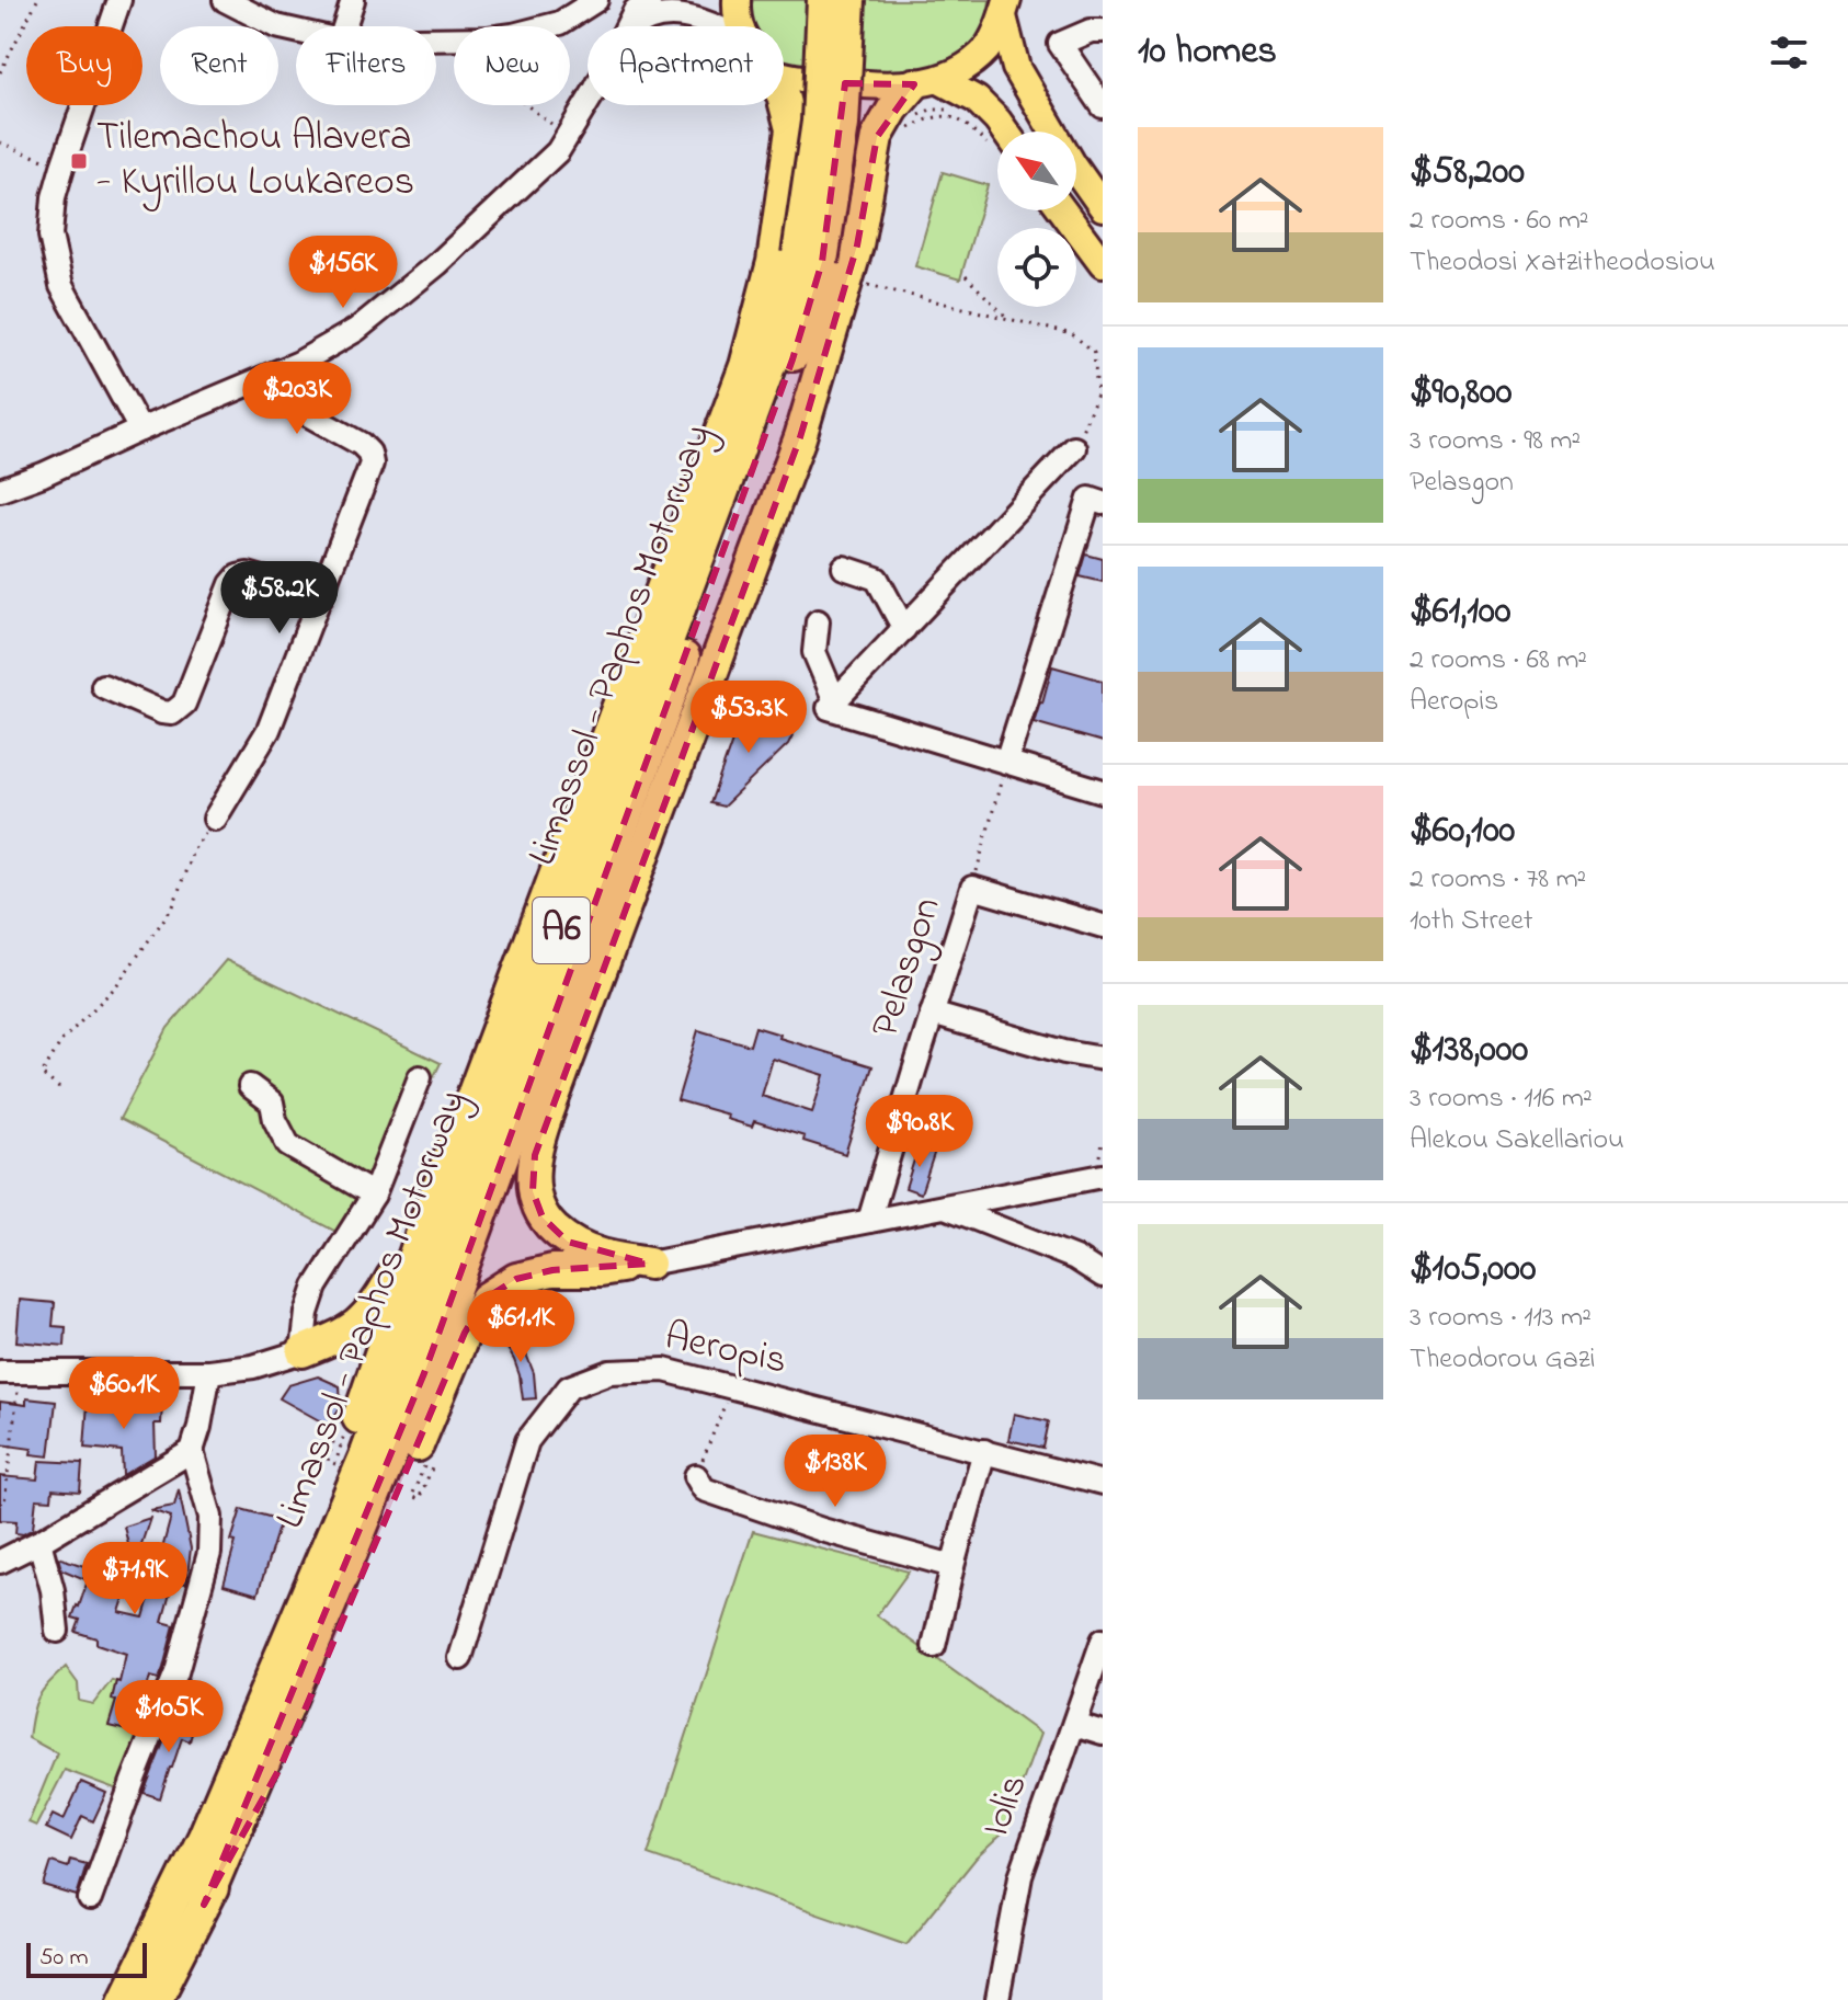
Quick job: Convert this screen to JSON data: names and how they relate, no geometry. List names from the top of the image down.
{
  "streets": {
    "highway": ["Limassol - Paphos Motorway", "A6"],
    "street": ["Pelasgon", "Aeropis", "Iolis"]
  },
  "crossings": [
    ["Limassol - Paphos Motorway", "A6"]
  ],
  "places": {
    "transit": ["Tilemachou Alavera - Kyrillou Loukareos"]
  },
  "scale_bar": "50 m",
  "north": "top left",
  "page": {
    "heading": "10 homes",
    "chip": [
      "Buy",
      "Rent",
      "Filters",
      "New",
      "Apartment"
    ],
    "list": [
      {
        "name": "$58,200",
        "note": "2 rooms · 60 m² · Theodosi Xatzitheodosiou"
      },
      {
        "name": "$90,800",
        "note": "3 rooms · 98 m² · Pelasgon"
      },
      {
        "name": "$61,100",
        "note": "2 rooms · 68 m² · Aeropis"
      },
      {
        "name": "$60,100",
        "note": "2 rooms · 78 m² · 10th Street"
      },
      {
        "name": "$138,000",
        "note": "3 rooms · 116 m² · Alekou Sakellariou"
      },
      {
        "name": "$105,000",
        "note": "3 rooms · 113 m² · Theodorou Gazi"
      }
    ],
    "price": [
      "$156K",
      "$203K",
      "$58.2K",
      "$53.3K",
      "$90.8K",
      "$61.1K",
      "$60.1K",
      "$138K",
      "$71.9K",
      "$105K"
    ],
    "scale": "50 m"
  }
}
